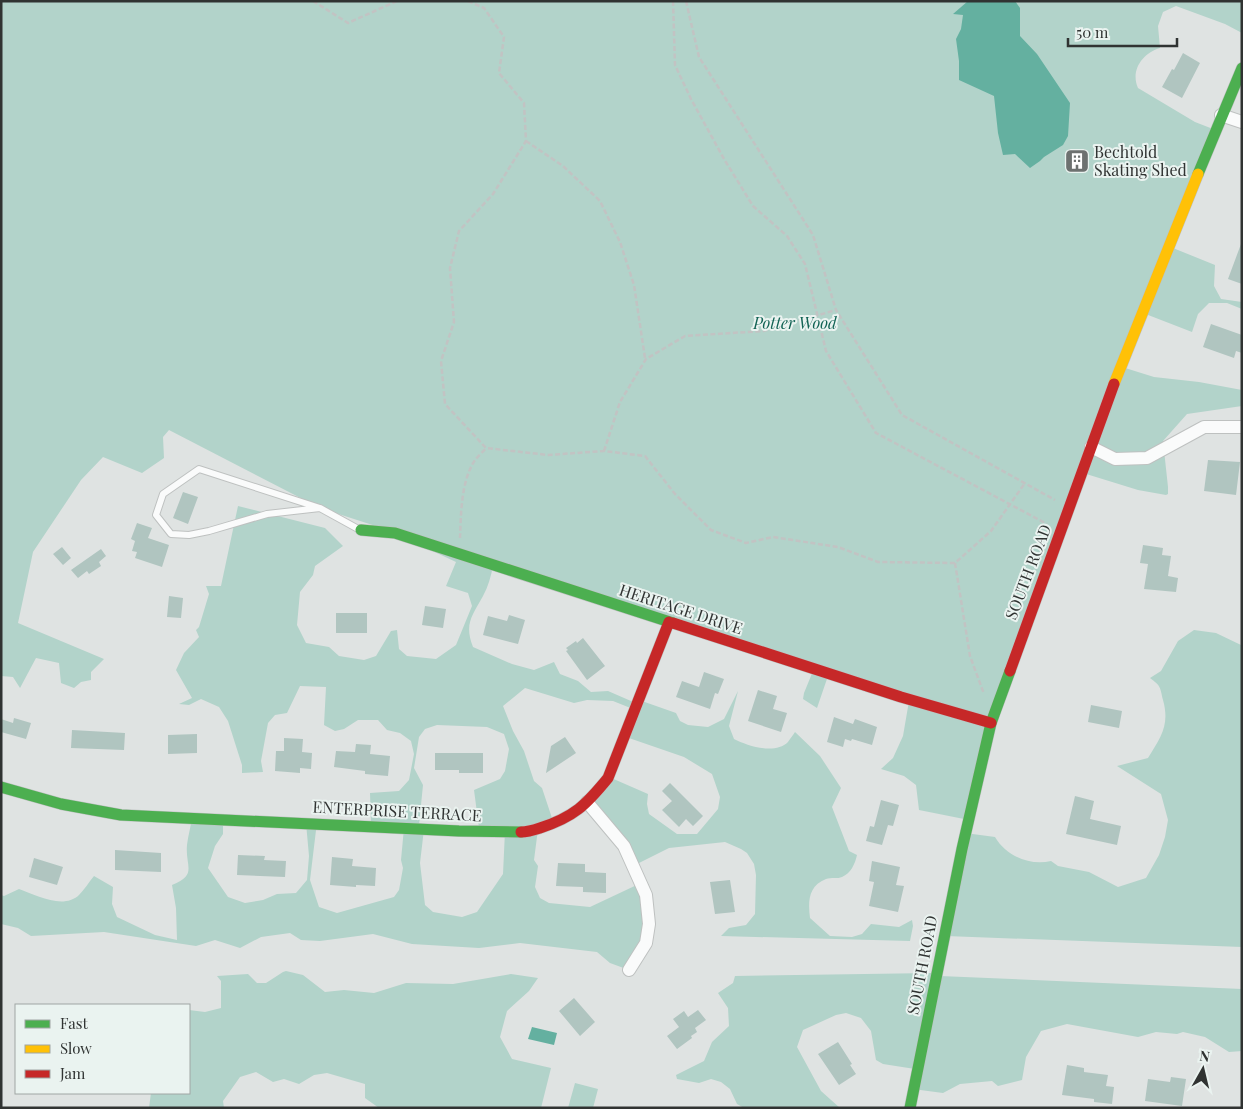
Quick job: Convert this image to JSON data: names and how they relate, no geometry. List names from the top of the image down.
{
  "streets": {
    "street": ["SOUTH ROAD", "HERITAGE DRIVE", "ENTERPRISE TERRACE"]
  },
  "crossings": [
    ["SOUTH ROAD", "HERITAGE DRIVE"],
    ["HERITAGE DRIVE", "ENTERPRISE TERRACE"]
  ],
  "parks": ["Potter Wood"],
  "places": {
    "building": ["Bechtold Skating Shed"]
  },
  "legend": ["Fast", "Slow", "Jam"],
  "scale_bar": "50 m",
  "north": "top"
}
